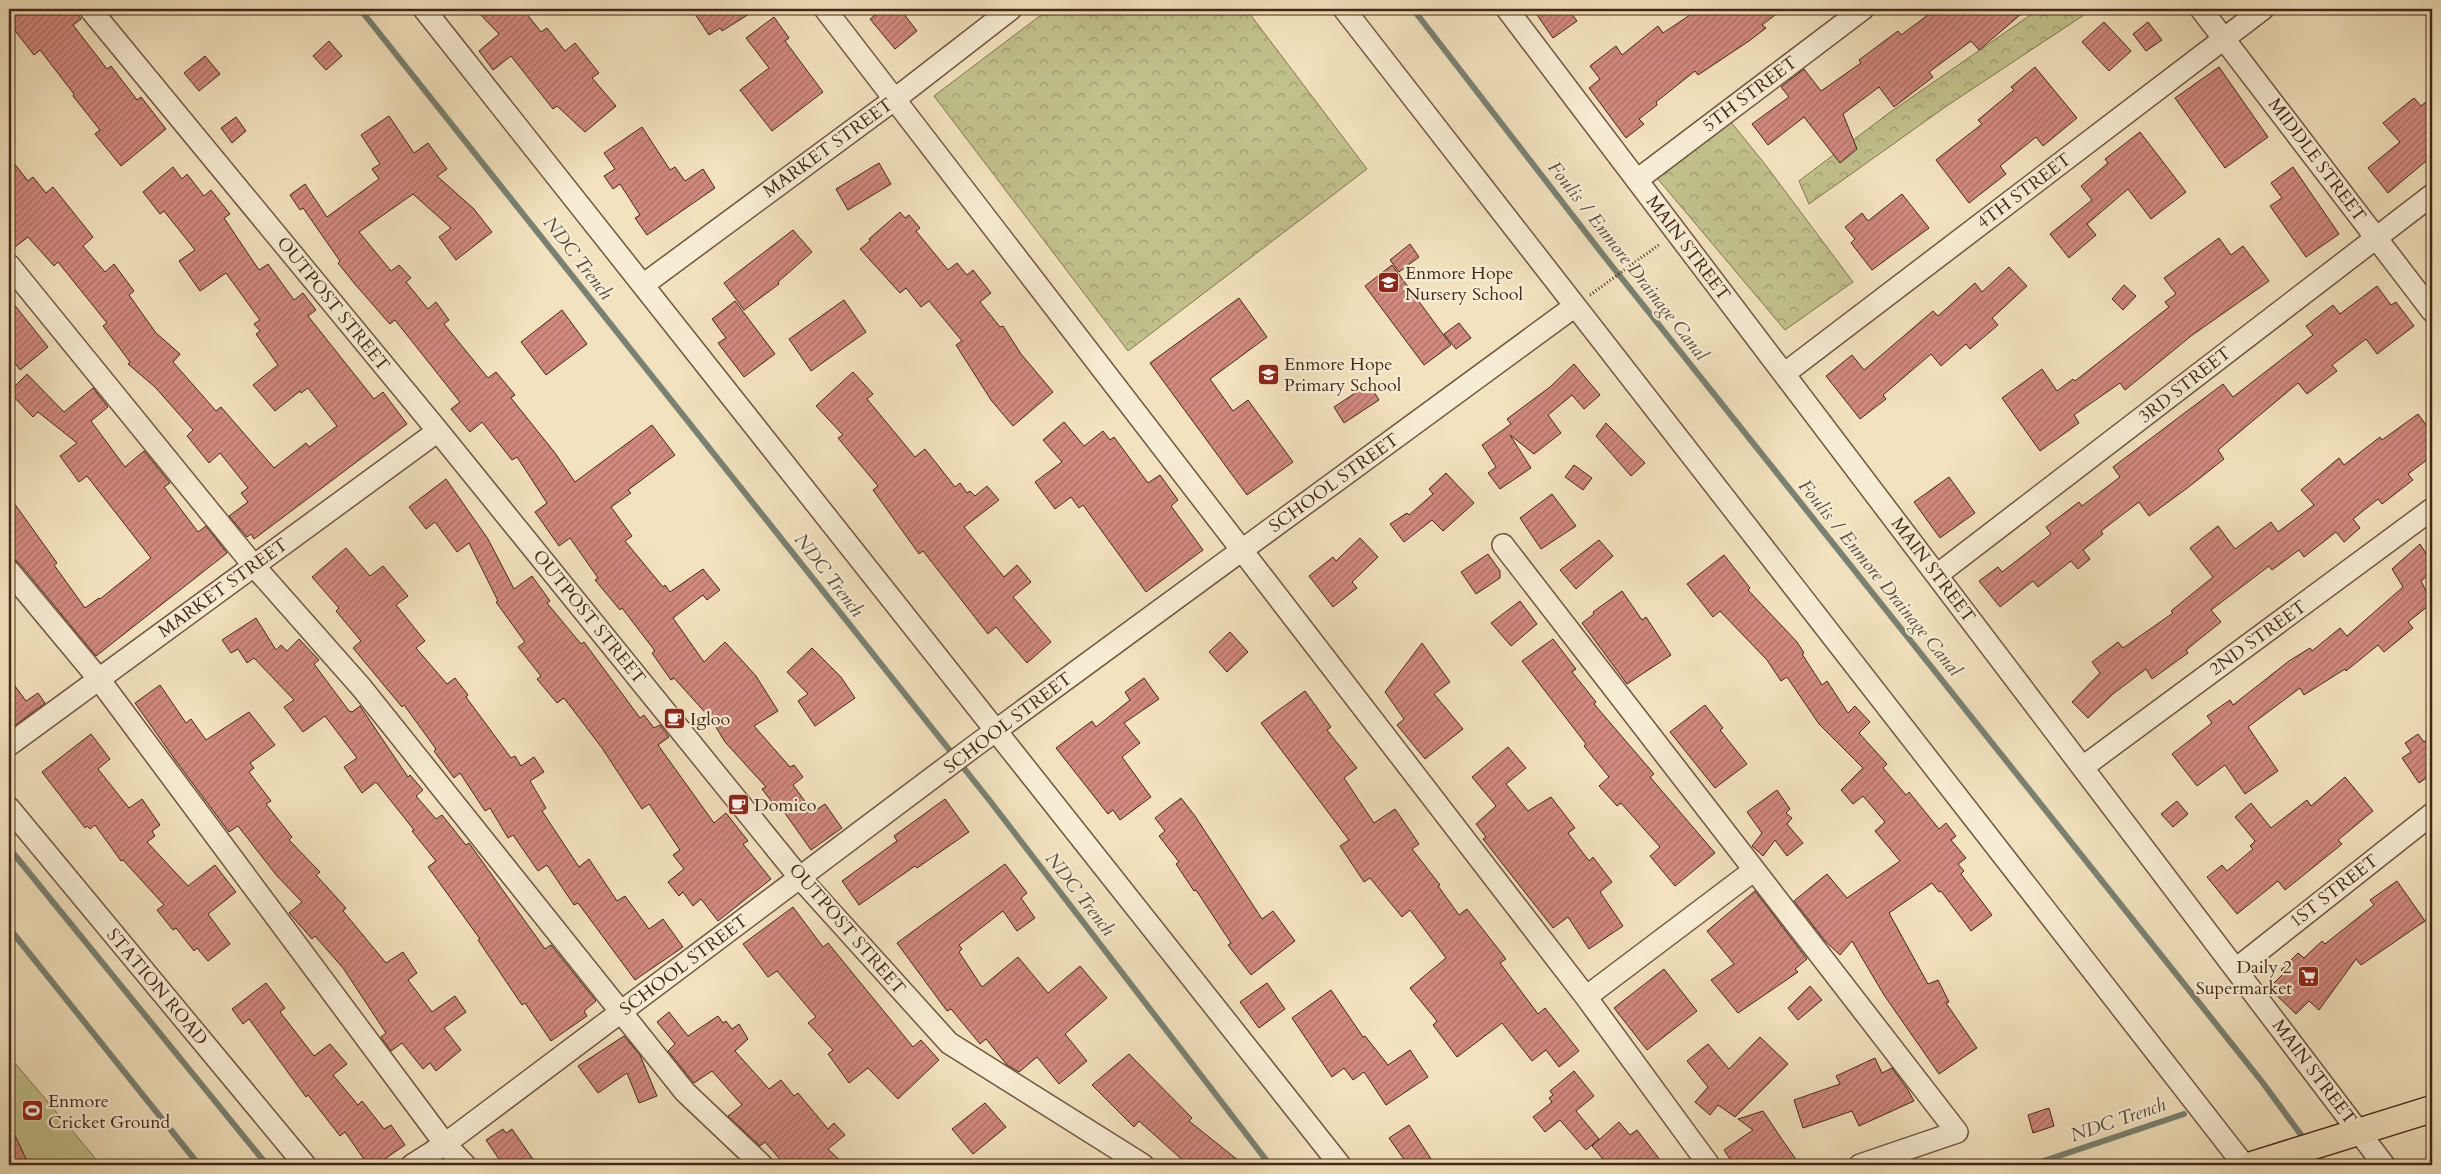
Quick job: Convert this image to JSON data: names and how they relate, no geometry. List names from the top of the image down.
{
  "streets": {
    "street": [
      "5TH STREET",
      "MARKET STREET",
      "MIDDLE STREET",
      "4TH STREET",
      "MAIN STREET",
      "OUTPOST STREET",
      "3RD STREET",
      "SCHOOL STREET",
      "2ND STREET",
      "1ST STREET",
      "STATION ROAD"
    ]
  },
  "crossings": [
    ["5TH STREET", "MAIN STREET"],
    ["MARKET STREET", "OUTPOST STREET"],
    ["MIDDLE STREET", "4TH STREET"],
    ["MIDDLE STREET", "3RD STREET"],
    ["4TH STREET", "MAIN STREET"],
    ["MAIN STREET", "3RD STREET"],
    ["MAIN STREET", "2ND STREET"],
    ["MAIN STREET", "1ST STREET"],
    ["OUTPOST STREET", "SCHOOL STREET"]
  ],
  "water": ["NDC Trench", "Foulis / Enmore Drainage Canal"],
  "places": {
    "school or university": ["Enmore Hope Nursery School", "Enmore Hope Primary School"],
    "cafe": ["Igloo", "Domico"],
    "supermarket": ["Daily 2 Supermarket"],
    "sports": ["Enmore Cricket Ground"]
  }
}
